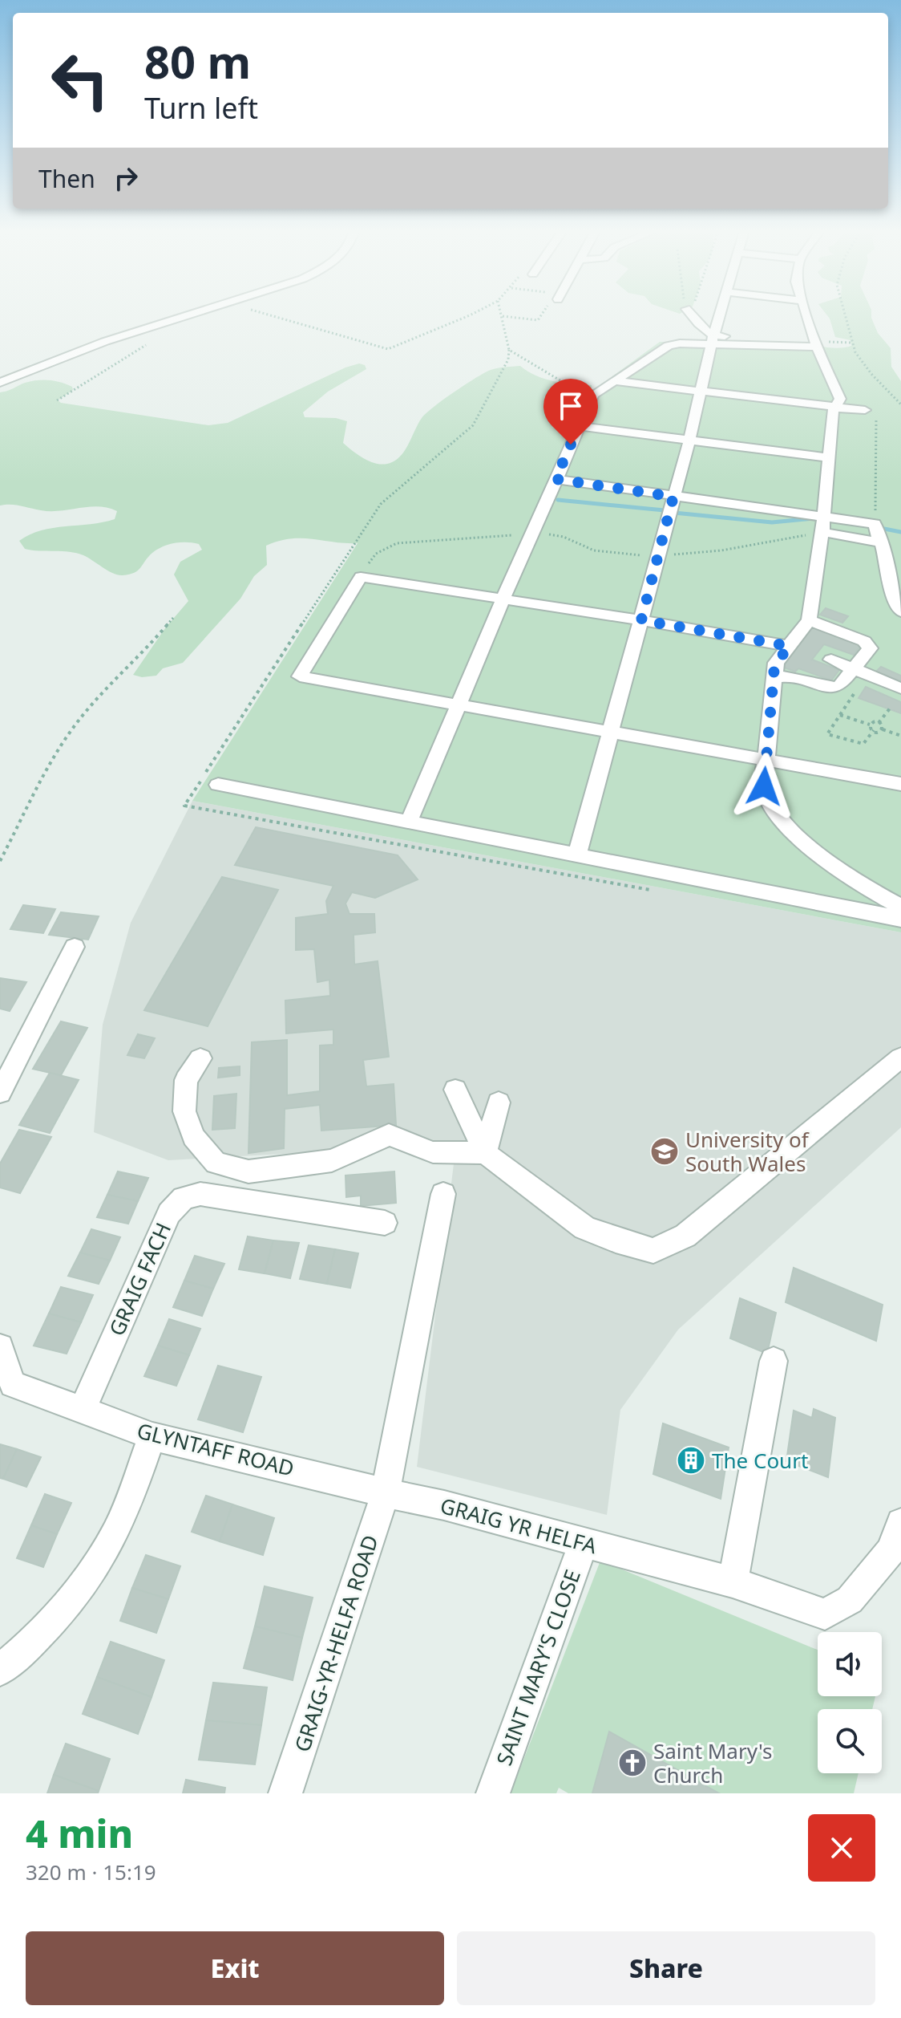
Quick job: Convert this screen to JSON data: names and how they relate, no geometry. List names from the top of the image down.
{
  "streets": {
    "street": [
      "GRAIG FACH",
      "GLYNTAFF ROAD",
      "GRAIG YR HELFA",
      "GRAIG-YR-HELFA ROAD",
      "SAINT MARY'S CLOSE"
    ]
  },
  "crossings": [
    ["GRAIG FACH", "GLYNTAFF ROAD"],
    ["GLYNTAFF ROAD", "GRAIG YR HELFA"],
    ["GLYNTAFF ROAD", "GRAIG-YR-HELFA ROAD"],
    ["GRAIG YR HELFA", "GRAIG-YR-HELFA ROAD"],
    ["GRAIG YR HELFA", "SAINT MARY'S CLOSE"]
  ],
  "places": {
    "school or university": ["University of South Wales"],
    "building": ["The Court"],
    "church": ["Saint Mary's Church"]
  },
  "page": {
    "turn": ["80 m", "Turn left"],
    "then": "Then",
    "heading": ["4 min", "320 m · 15:19"],
    "buttons": ["Exit", "Share"]
  }
}
